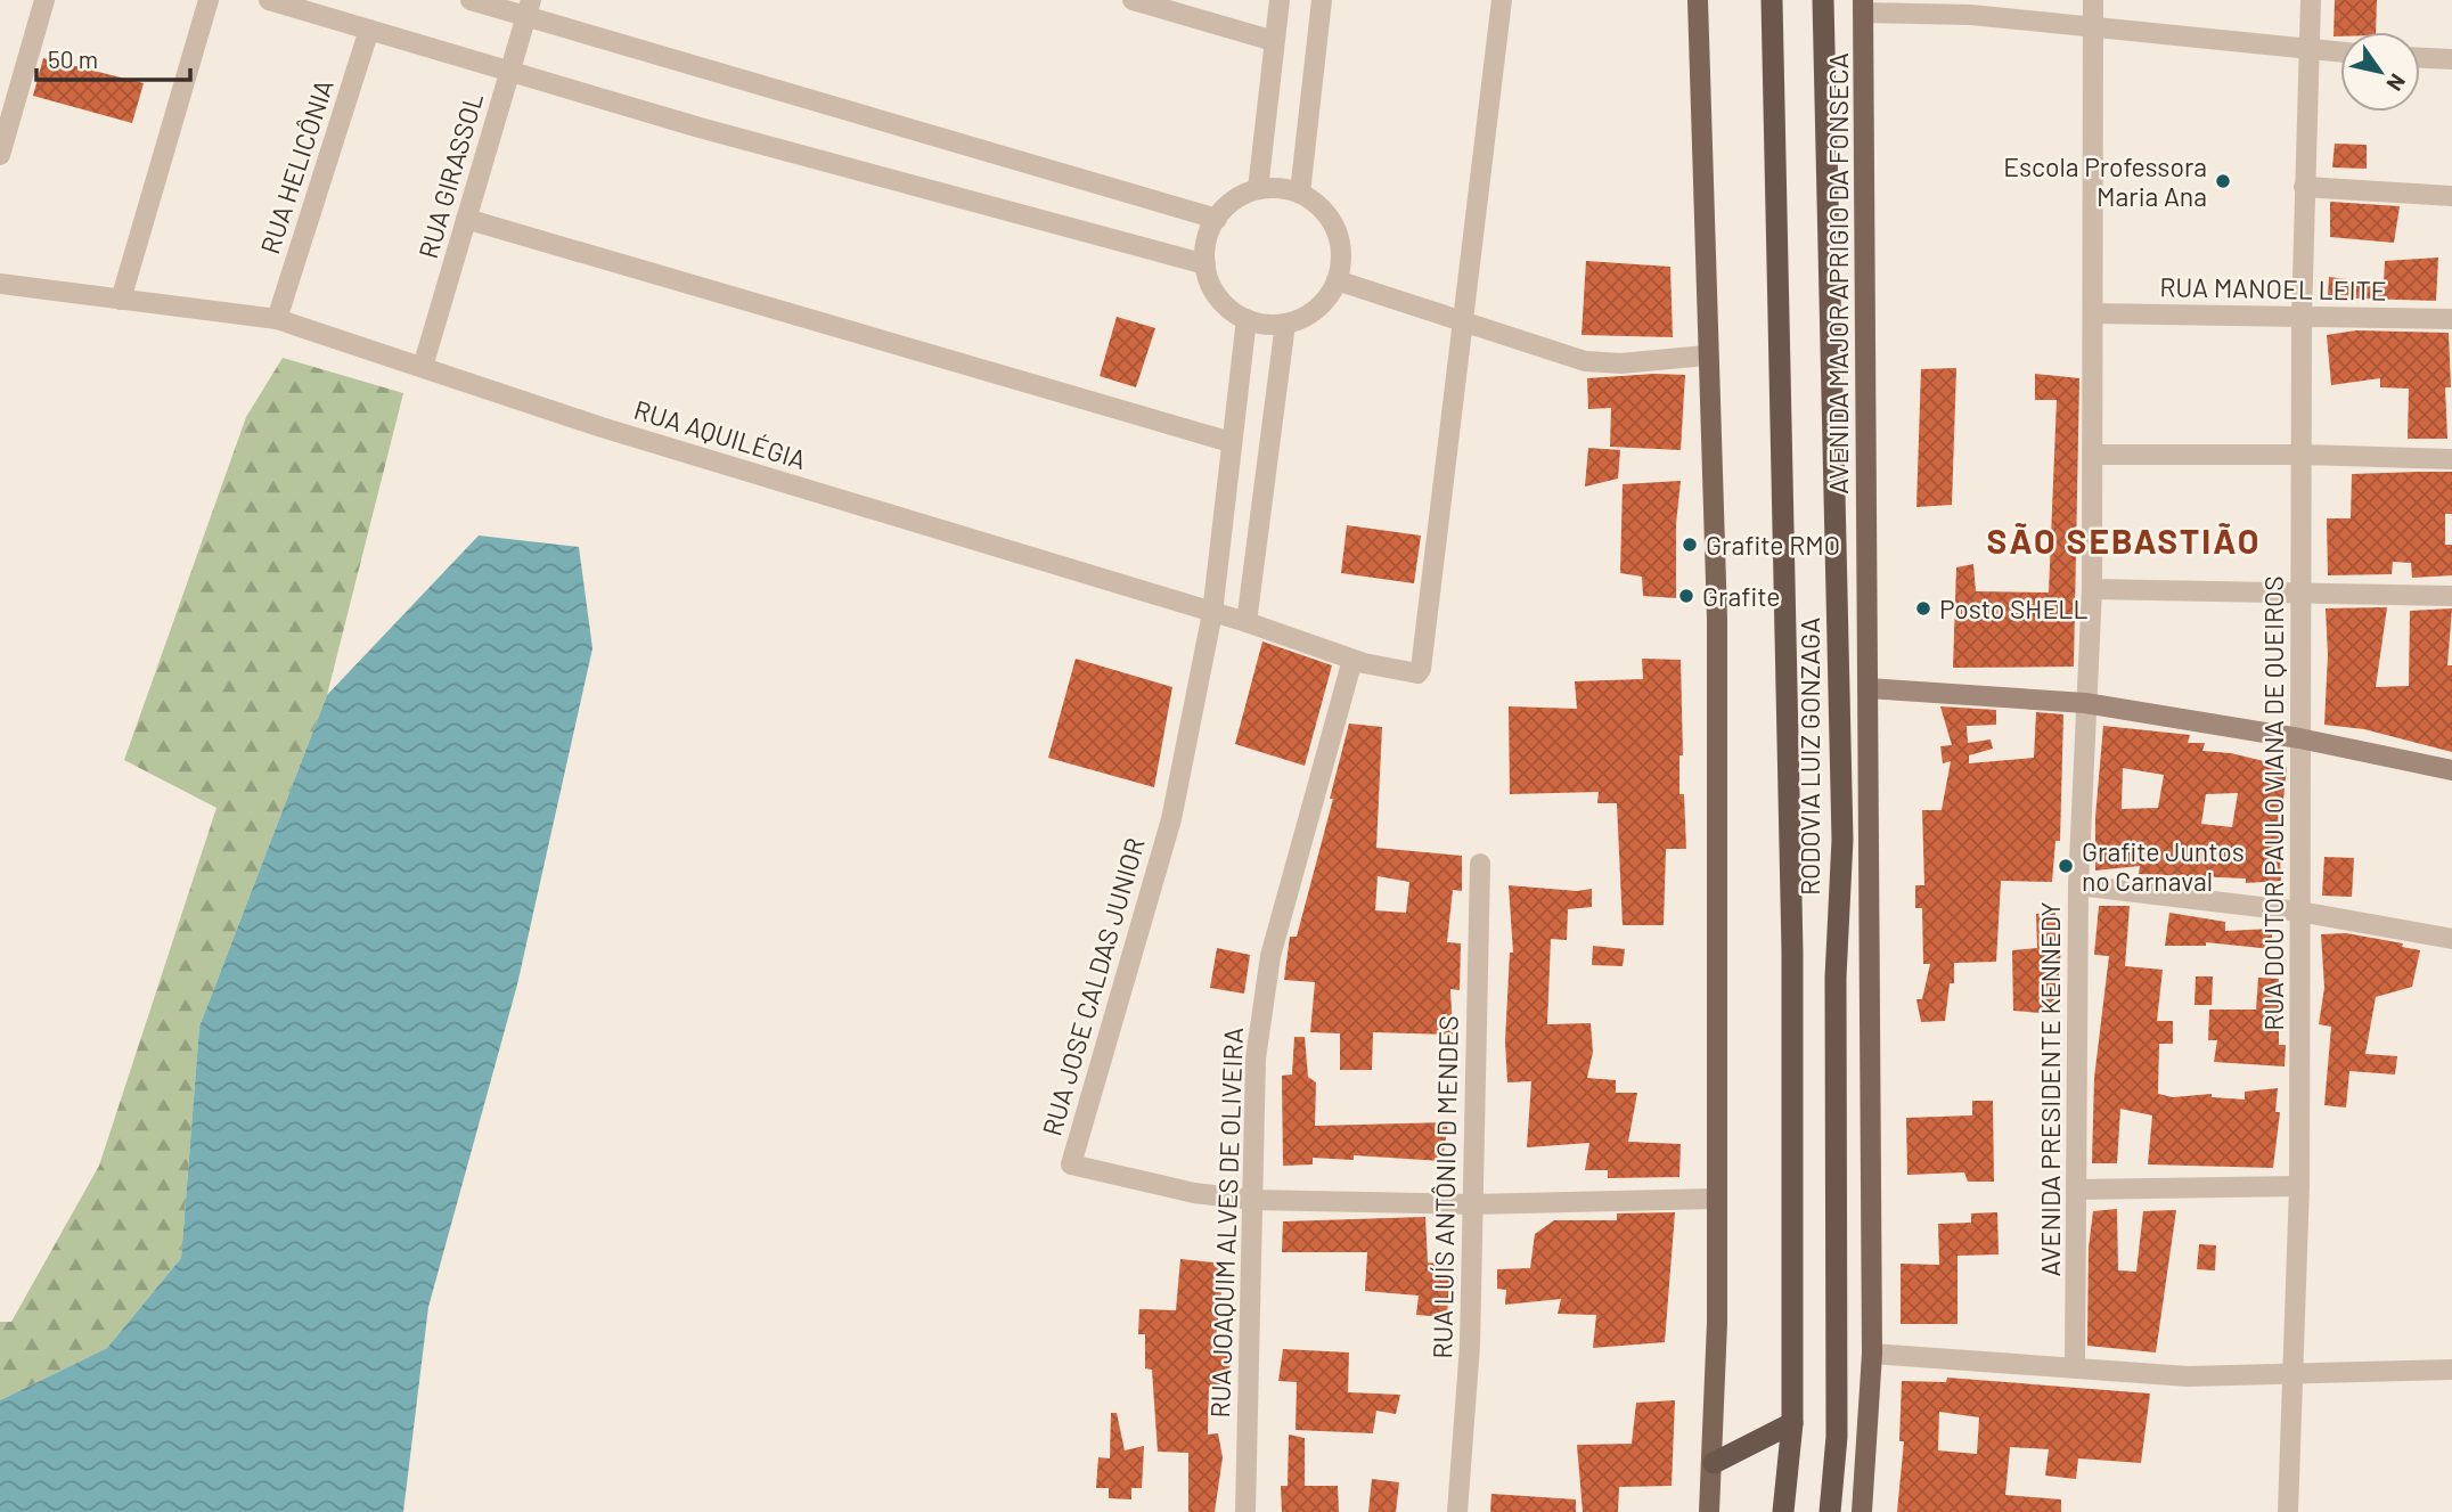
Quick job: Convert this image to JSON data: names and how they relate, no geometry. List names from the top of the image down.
{
  "streets": {
    "highway": ["RODOVIA LUIZ GONZAGA"],
    "main road": ["AVENIDA MAJOR APRIGIO DA FONSECA"],
    "street": [
      "RUA HELICÔNIA",
      "RUA GIRASSOL",
      "RUA MANOEL LEITE",
      "RUA AQUILÉGIA",
      "RUA DOUTOR PAULO VIANA DE QUEIROS",
      "RUA JOSE CALDAS JUNIOR",
      "AVENIDA PRESIDENTE KENNEDY",
      "RUA LUÍS ANTÔNIO D MENDES",
      "RUA JOAQUIM ALVES DE OLIVEIRA"
    ]
  },
  "crossings": [
    ["RUA HELICÔNIA", "RUA AQUILÉGIA"],
    ["RUA GIRASSOL", "RUA AQUILÉGIA"],
    ["RUA MANOEL LEITE", "RUA DOUTOR PAULO VIANA DE QUEIROS"],
    ["RUA MANOEL LEITE", "AVENIDA PRESIDENTE KENNEDY"],
    ["RUA AQUILÉGIA", "RUA JOSE CALDAS JUNIOR"],
    ["RUA AQUILÉGIA", "RUA JOAQUIM ALVES DE OLIVEIRA"],
    ["RUA JOSE CALDAS JUNIOR", "RUA LUÍS ANTÔNIO D MENDES"],
    ["RUA JOSE CALDAS JUNIOR", "RUA JOAQUIM ALVES DE OLIVEIRA"]
  ],
  "districts": ["SÃO SEBASTIÃO"],
  "places": [
    "Escola Professora Maria Ana",
    "Grafite RMO",
    "Grafite",
    "Posto SHELL",
    "Grafite Juntos no Carnaval"
  ],
  "scale_bar": "50 m",
  "north": "bottom right"
}
